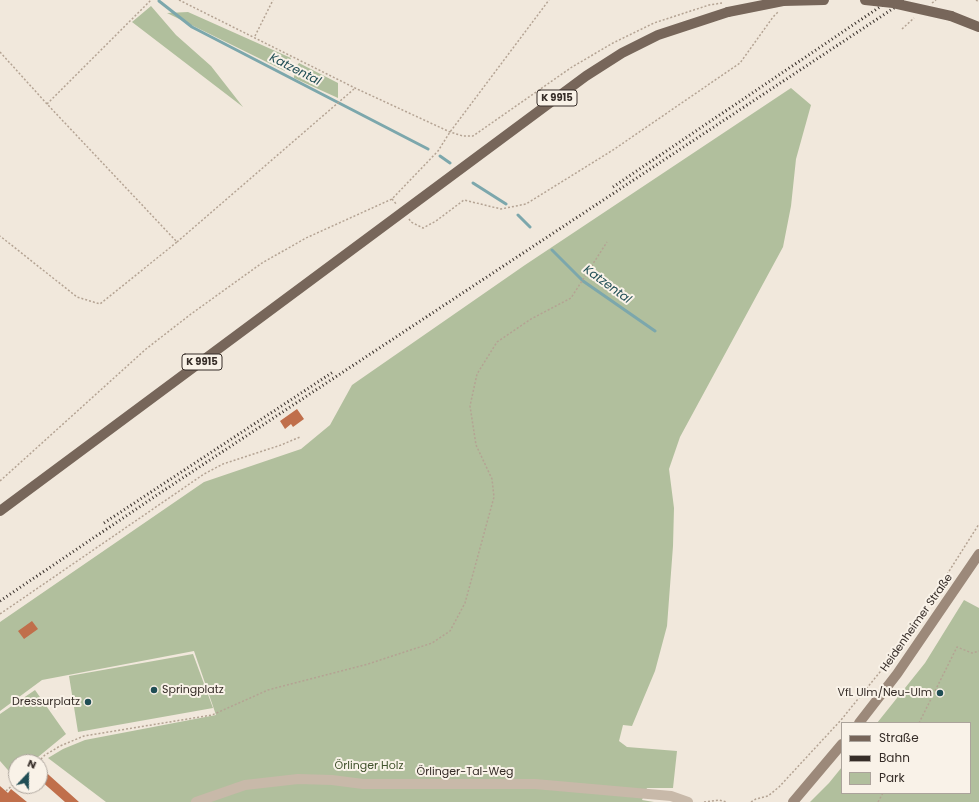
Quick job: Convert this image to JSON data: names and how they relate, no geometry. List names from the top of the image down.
{
  "streets": {
    "main road": ["K 9915", "Heidenheimer Straße"],
    "street": ["Örlinger-Tal-Weg"]
  },
  "water": ["Katzental"],
  "parks": ["Örlinger Holz"],
  "places": ["Springplatz", "VfL Ulm/Neu-Ulm", "Dressurplatz"],
  "legend": ["Straße", "Bahn", "Park"],
  "north": "top"
}
